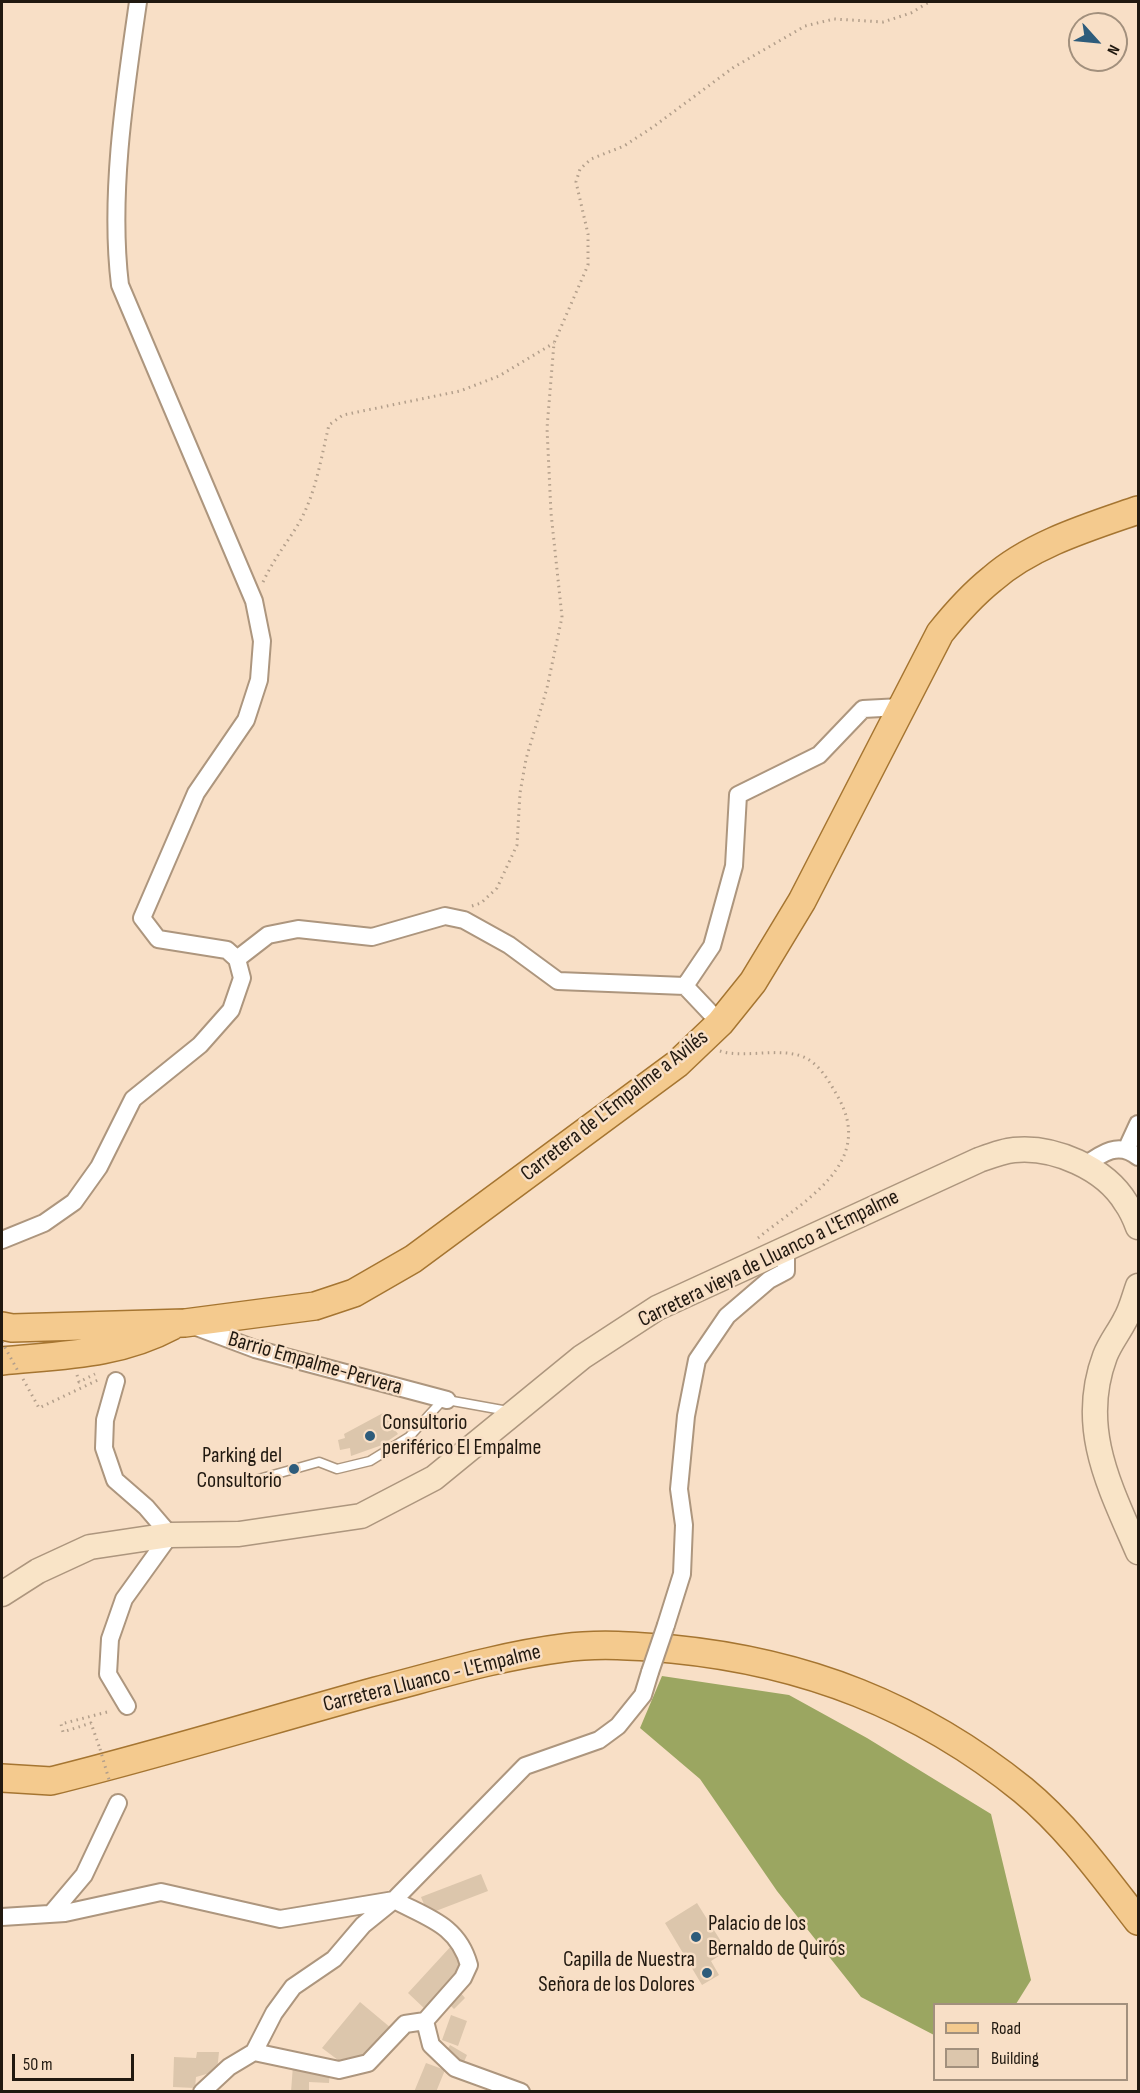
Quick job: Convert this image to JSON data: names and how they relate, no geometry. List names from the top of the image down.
{
  "streets": {
    "main road": ["Carretera de L'Empalme a Avilés", "Carretera Lluanco - L'Empalme"],
    "street": ["Carretera vieya de Lluanco a L'Empalme", "Barrio Empalme-Pervera"]
  },
  "crossings": [
    ["Carretera de L'Empalme a Avilés", "Barrio Empalme-Pervera"]
  ],
  "places": [
    "Consultorio periférico El Empalme",
    "Parking del Consultorio",
    "Palacio de los Bernaldo de Quirós",
    "Capilla de Nuestra Señora de los Dolores"
  ],
  "legend": ["Road", "Building"],
  "scale_bar": "50 m",
  "north": "bottom right"
}
